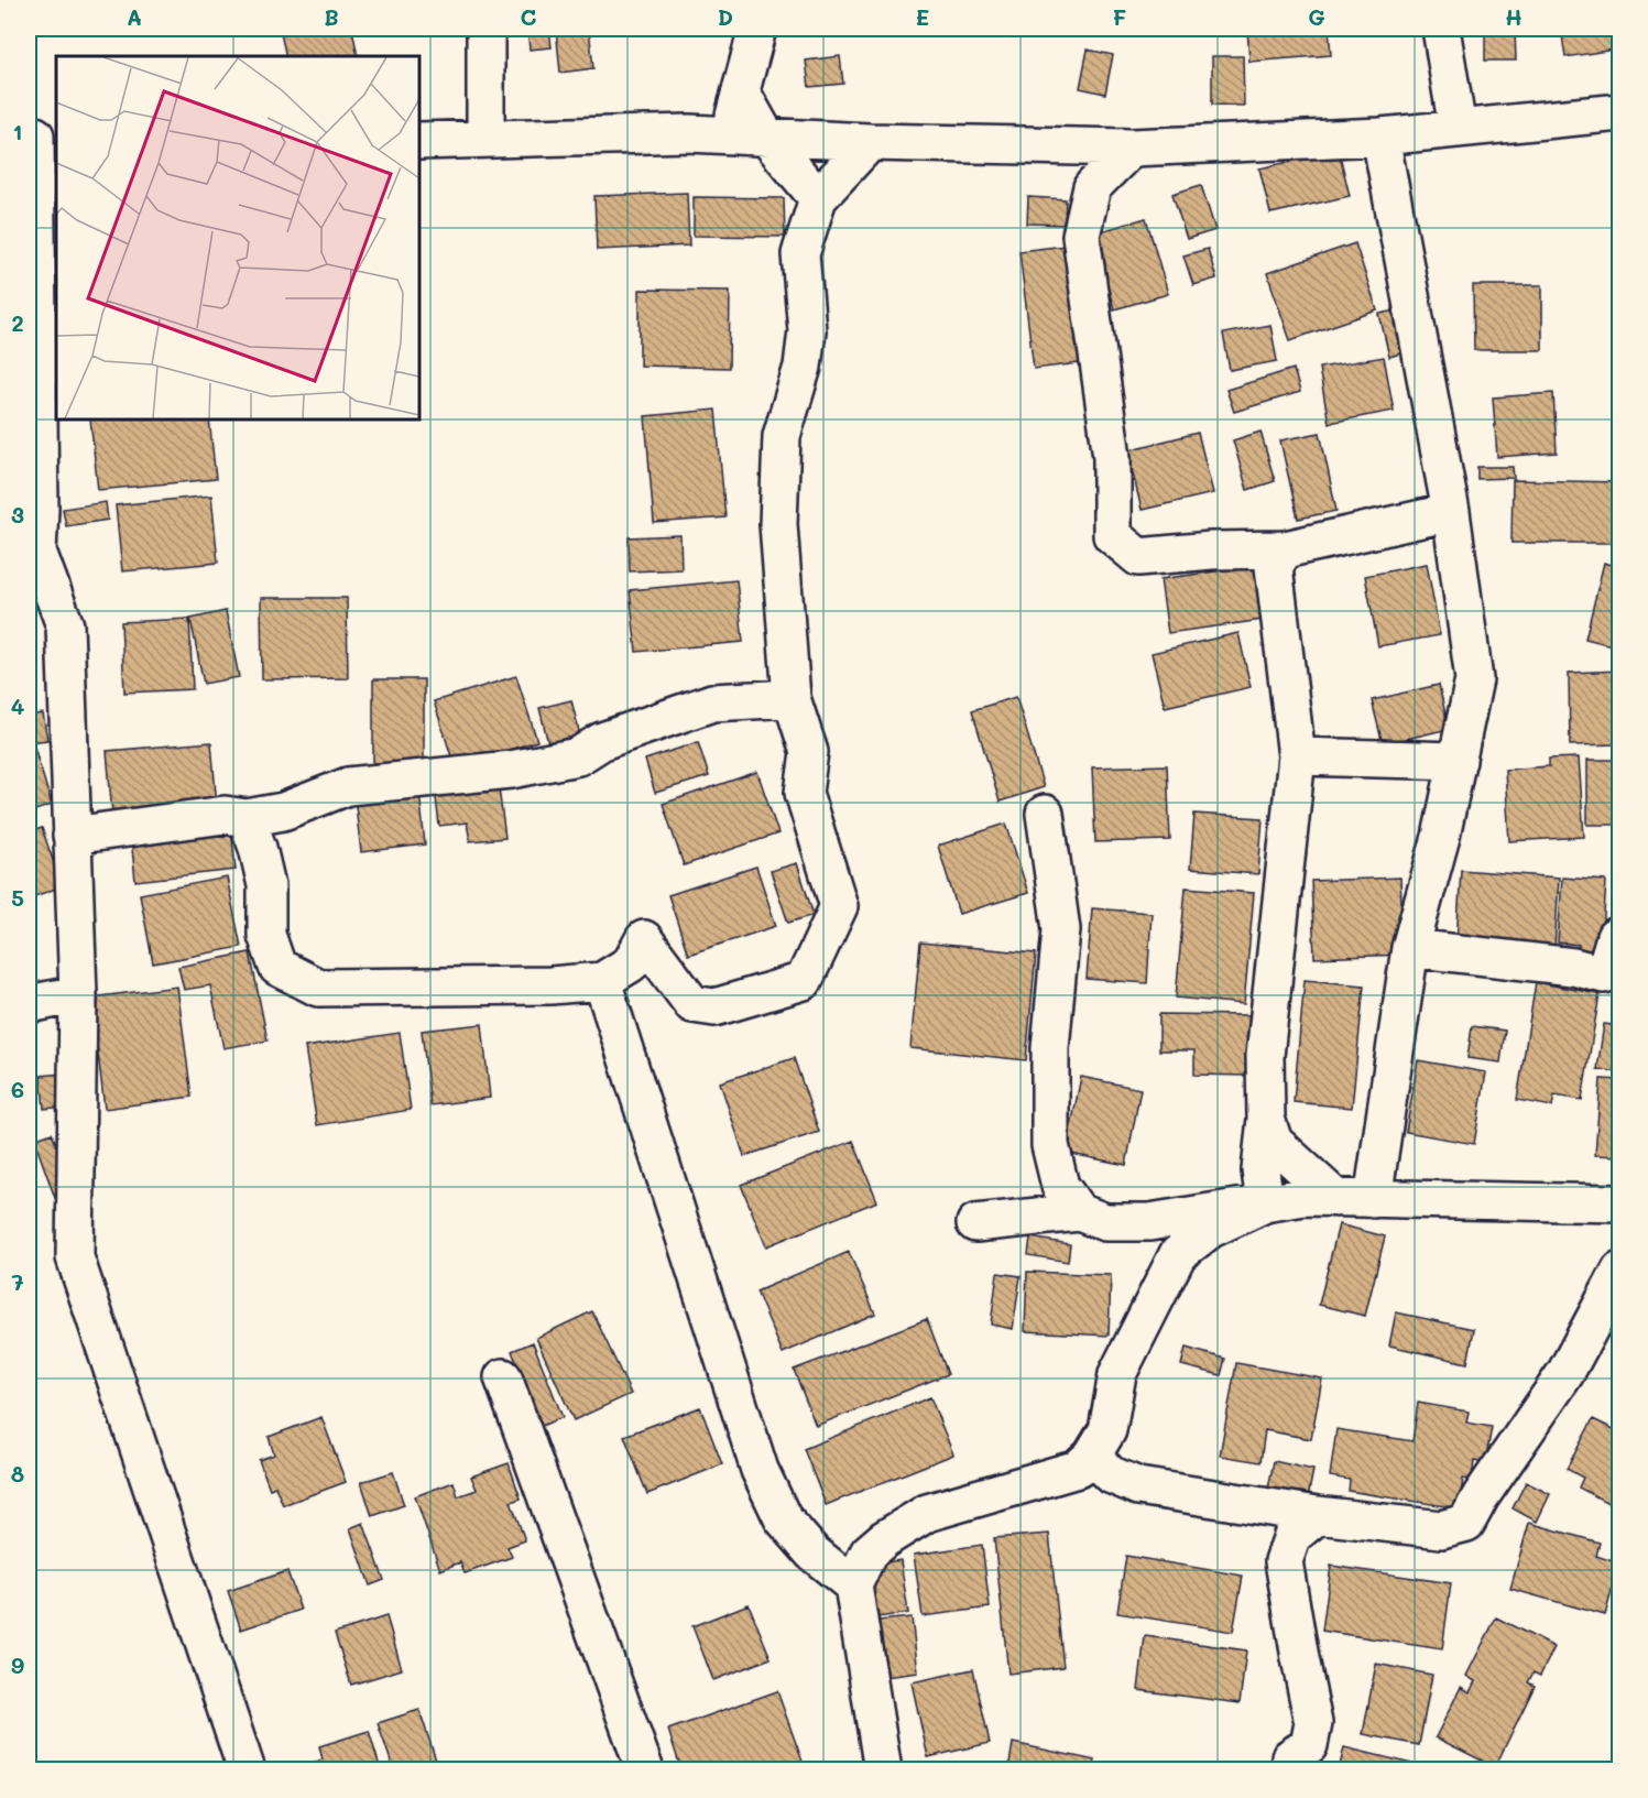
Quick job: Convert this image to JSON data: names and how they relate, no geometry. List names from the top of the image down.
{
  "grid": {
    "columns": [
      "A",
      "B",
      "C",
      "D",
      "E",
      "F",
      "G",
      "H"
    ],
    "rows": [
      "1",
      "2",
      "3",
      "4",
      "5",
      "6",
      "7",
      "8",
      "9"
    ]
  }
}
